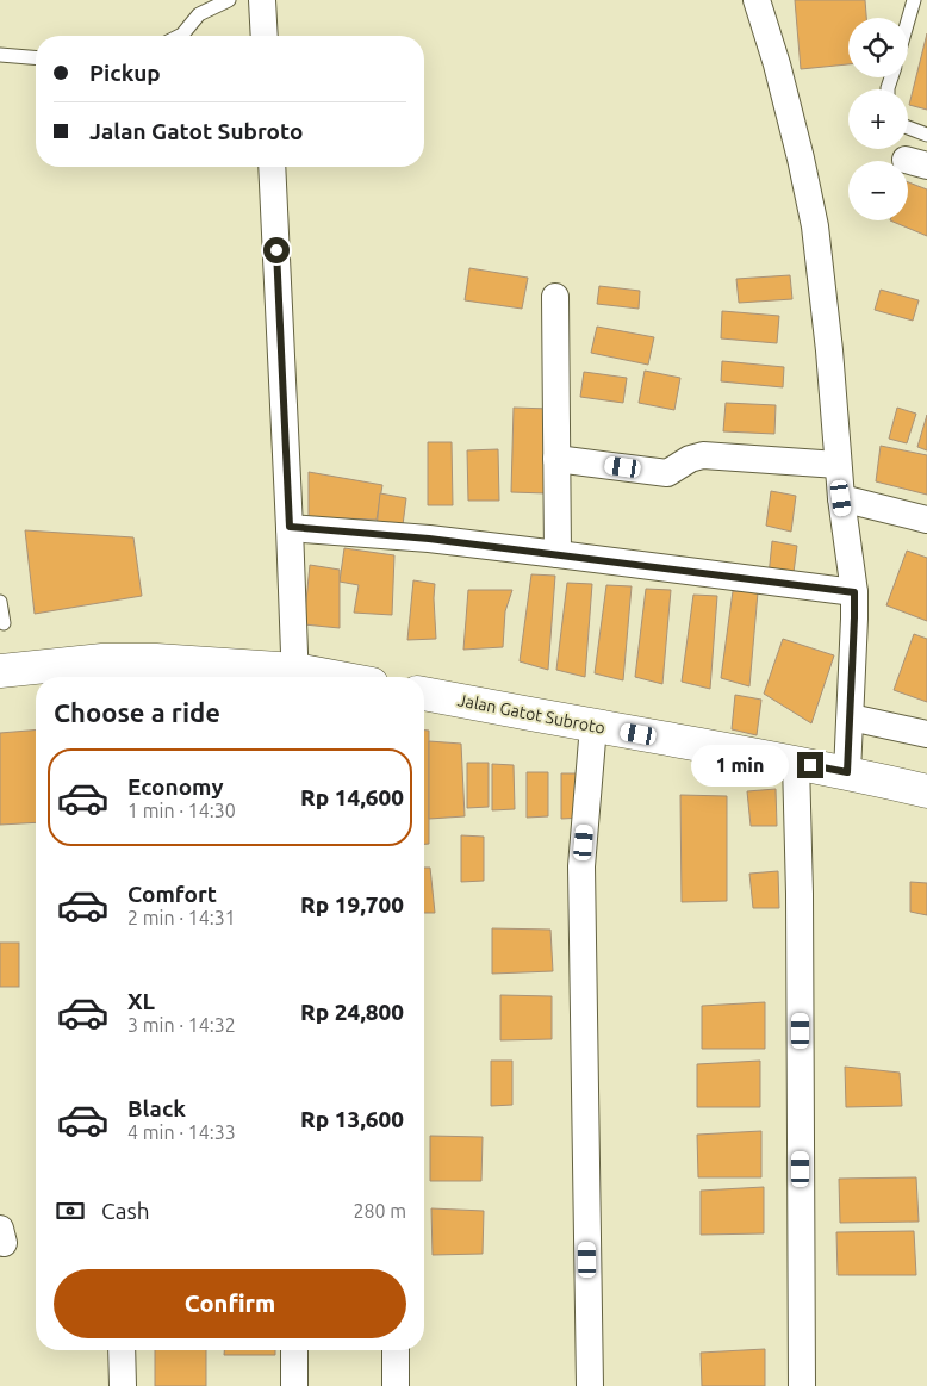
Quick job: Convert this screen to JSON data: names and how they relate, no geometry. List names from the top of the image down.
{
  "streets": {
    "street": ["Jalan Gatot Subroto"]
  },
  "page": {
    "map_buttons": ["+", "−"],
    "banner": ["Pickup", "Jalan Gatot Subroto"],
    "heading": "Choose a ride",
    "bubble": "1 min",
    "list": [
      {
        "name": "Economy",
        "note": "1 min · 14:30",
        "value": "Rp 14,600"
      },
      {
        "name": "Comfort",
        "note": "2 min · 14:31",
        "value": "Rp 19,700"
      },
      {
        "name": "XL",
        "note": "3 min · 14:32",
        "value": "Rp 24,800"
      },
      {
        "name": "Black",
        "note": "4 min · 14:33",
        "value": "Rp 13,600"
      }
    ],
    "pay": ["Cash", "280 m"],
    "buttons": "Confirm"
  }
}
